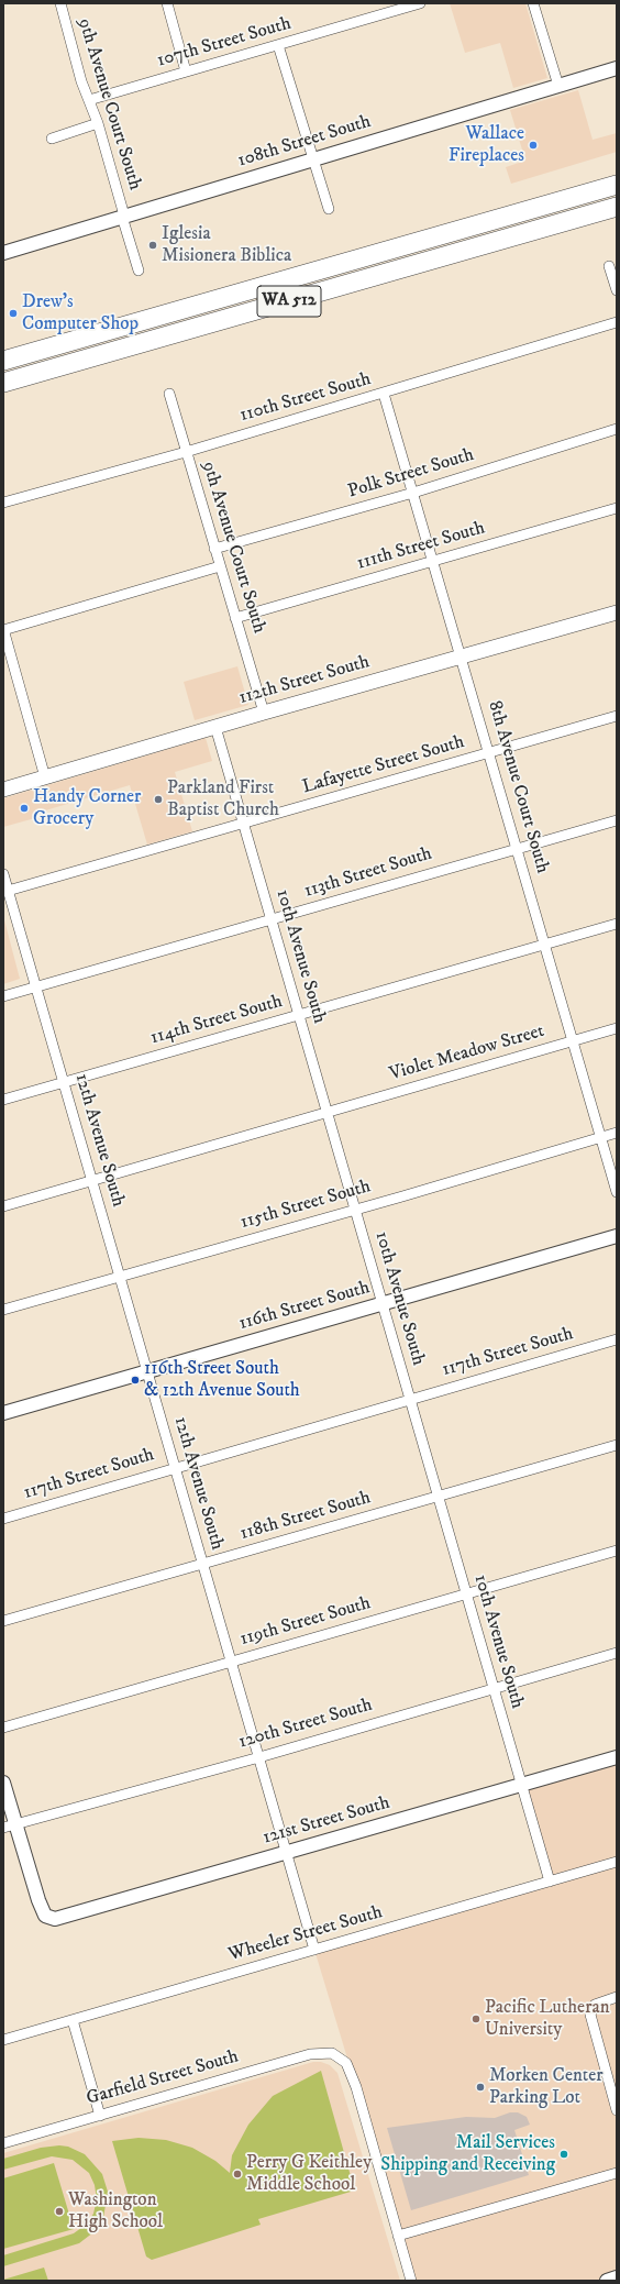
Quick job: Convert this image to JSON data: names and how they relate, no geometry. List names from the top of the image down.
{
  "streets": {
    "highway": ["WA 512"],
    "main road": ["112th Street South"],
    "street": [
      "107th Street South",
      "9th Avenue Court South",
      "108th Street South",
      "110th Street South",
      "Polk Street South",
      "111th Street South",
      "Lafayette Street South",
      "8th Avenue Court South",
      "113th Street South",
      "10th Avenue South",
      "114th Street South",
      "Violet Meadow Street",
      "12th Avenue South",
      "115th Street South",
      "116th Street South",
      "117th Street South",
      "118th Street South",
      "119th Street South",
      "120th Street South",
      "121st Street South",
      "Wheeler Street South",
      "Garfield Street South"
    ]
  },
  "crossings": [
    ["107th Street South", "9th Avenue Court South"],
    ["9th Avenue Court South", "108th Street South"],
    ["9th Avenue Court South", "110th Street South"],
    ["9th Avenue Court South", "Polk Street South"],
    ["9th Avenue Court South", "111th Street South"],
    ["9th Avenue Court South", "112th Street South"],
    ["110th Street South", "8th Avenue Court South"],
    ["Polk Street South", "8th Avenue Court South"],
    ["111th Street South", "8th Avenue Court South"],
    ["112th Street South", "8th Avenue Court South"],
    ["112th Street South", "10th Avenue South"],
    ["Lafayette Street South", "8th Avenue Court South"],
    ["Lafayette Street South", "10th Avenue South"],
    ["Lafayette Street South", "12th Avenue South"],
    ["8th Avenue Court South", "113th Street South"],
    ["8th Avenue Court South", "114th Street South"],
    ["8th Avenue Court South", "Violet Meadow Street"],
    ["8th Avenue Court South", "115th Street South"],
    ["113th Street South", "10th Avenue South"],
    ["113th Street South", "12th Avenue South"],
    ["10th Avenue South", "114th Street South"],
    ["10th Avenue South", "Violet Meadow Street"],
    ["10th Avenue South", "115th Street South"],
    ["10th Avenue South", "116th Street South"],
    ["10th Avenue South", "117th Street South"],
    ["10th Avenue South", "118th Street South"],
    ["10th Avenue South", "119th Street South"],
    ["10th Avenue South", "120th Street South"],
    ["10th Avenue South", "121st Street South"],
    ["10th Avenue South", "Wheeler Street South"],
    ["114th Street South", "12th Avenue South"],
    ["Violet Meadow Street", "12th Avenue South"],
    ["12th Avenue South", "115th Street South"],
    ["12th Avenue South", "116th Street South"],
    ["12th Avenue South", "117th Street South"],
    ["12th Avenue South", "118th Street South"],
    ["12th Avenue South", "119th Street South"],
    ["12th Avenue South", "120th Street South"],
    ["12th Avenue South", "121st Street South"],
    ["12th Avenue South", "Wheeler Street South"],
    ["120th Street South", "121st Street South"]
  ],
  "places": [
    "Wallace Fireplaces",
    "Iglesia Misionera Biblica",
    "Drew's Computer Shop",
    "Parkland First Baptist Church",
    "Handy Corner Grocery",
    "116th Street South & 12th Avenue South",
    "Pacific Lutheran University",
    "Morken Center Parking Lot",
    "Mail Services Shipping and Receiving",
    "Perry G Keithley Middle School",
    "Washington High School"
  ]
}
